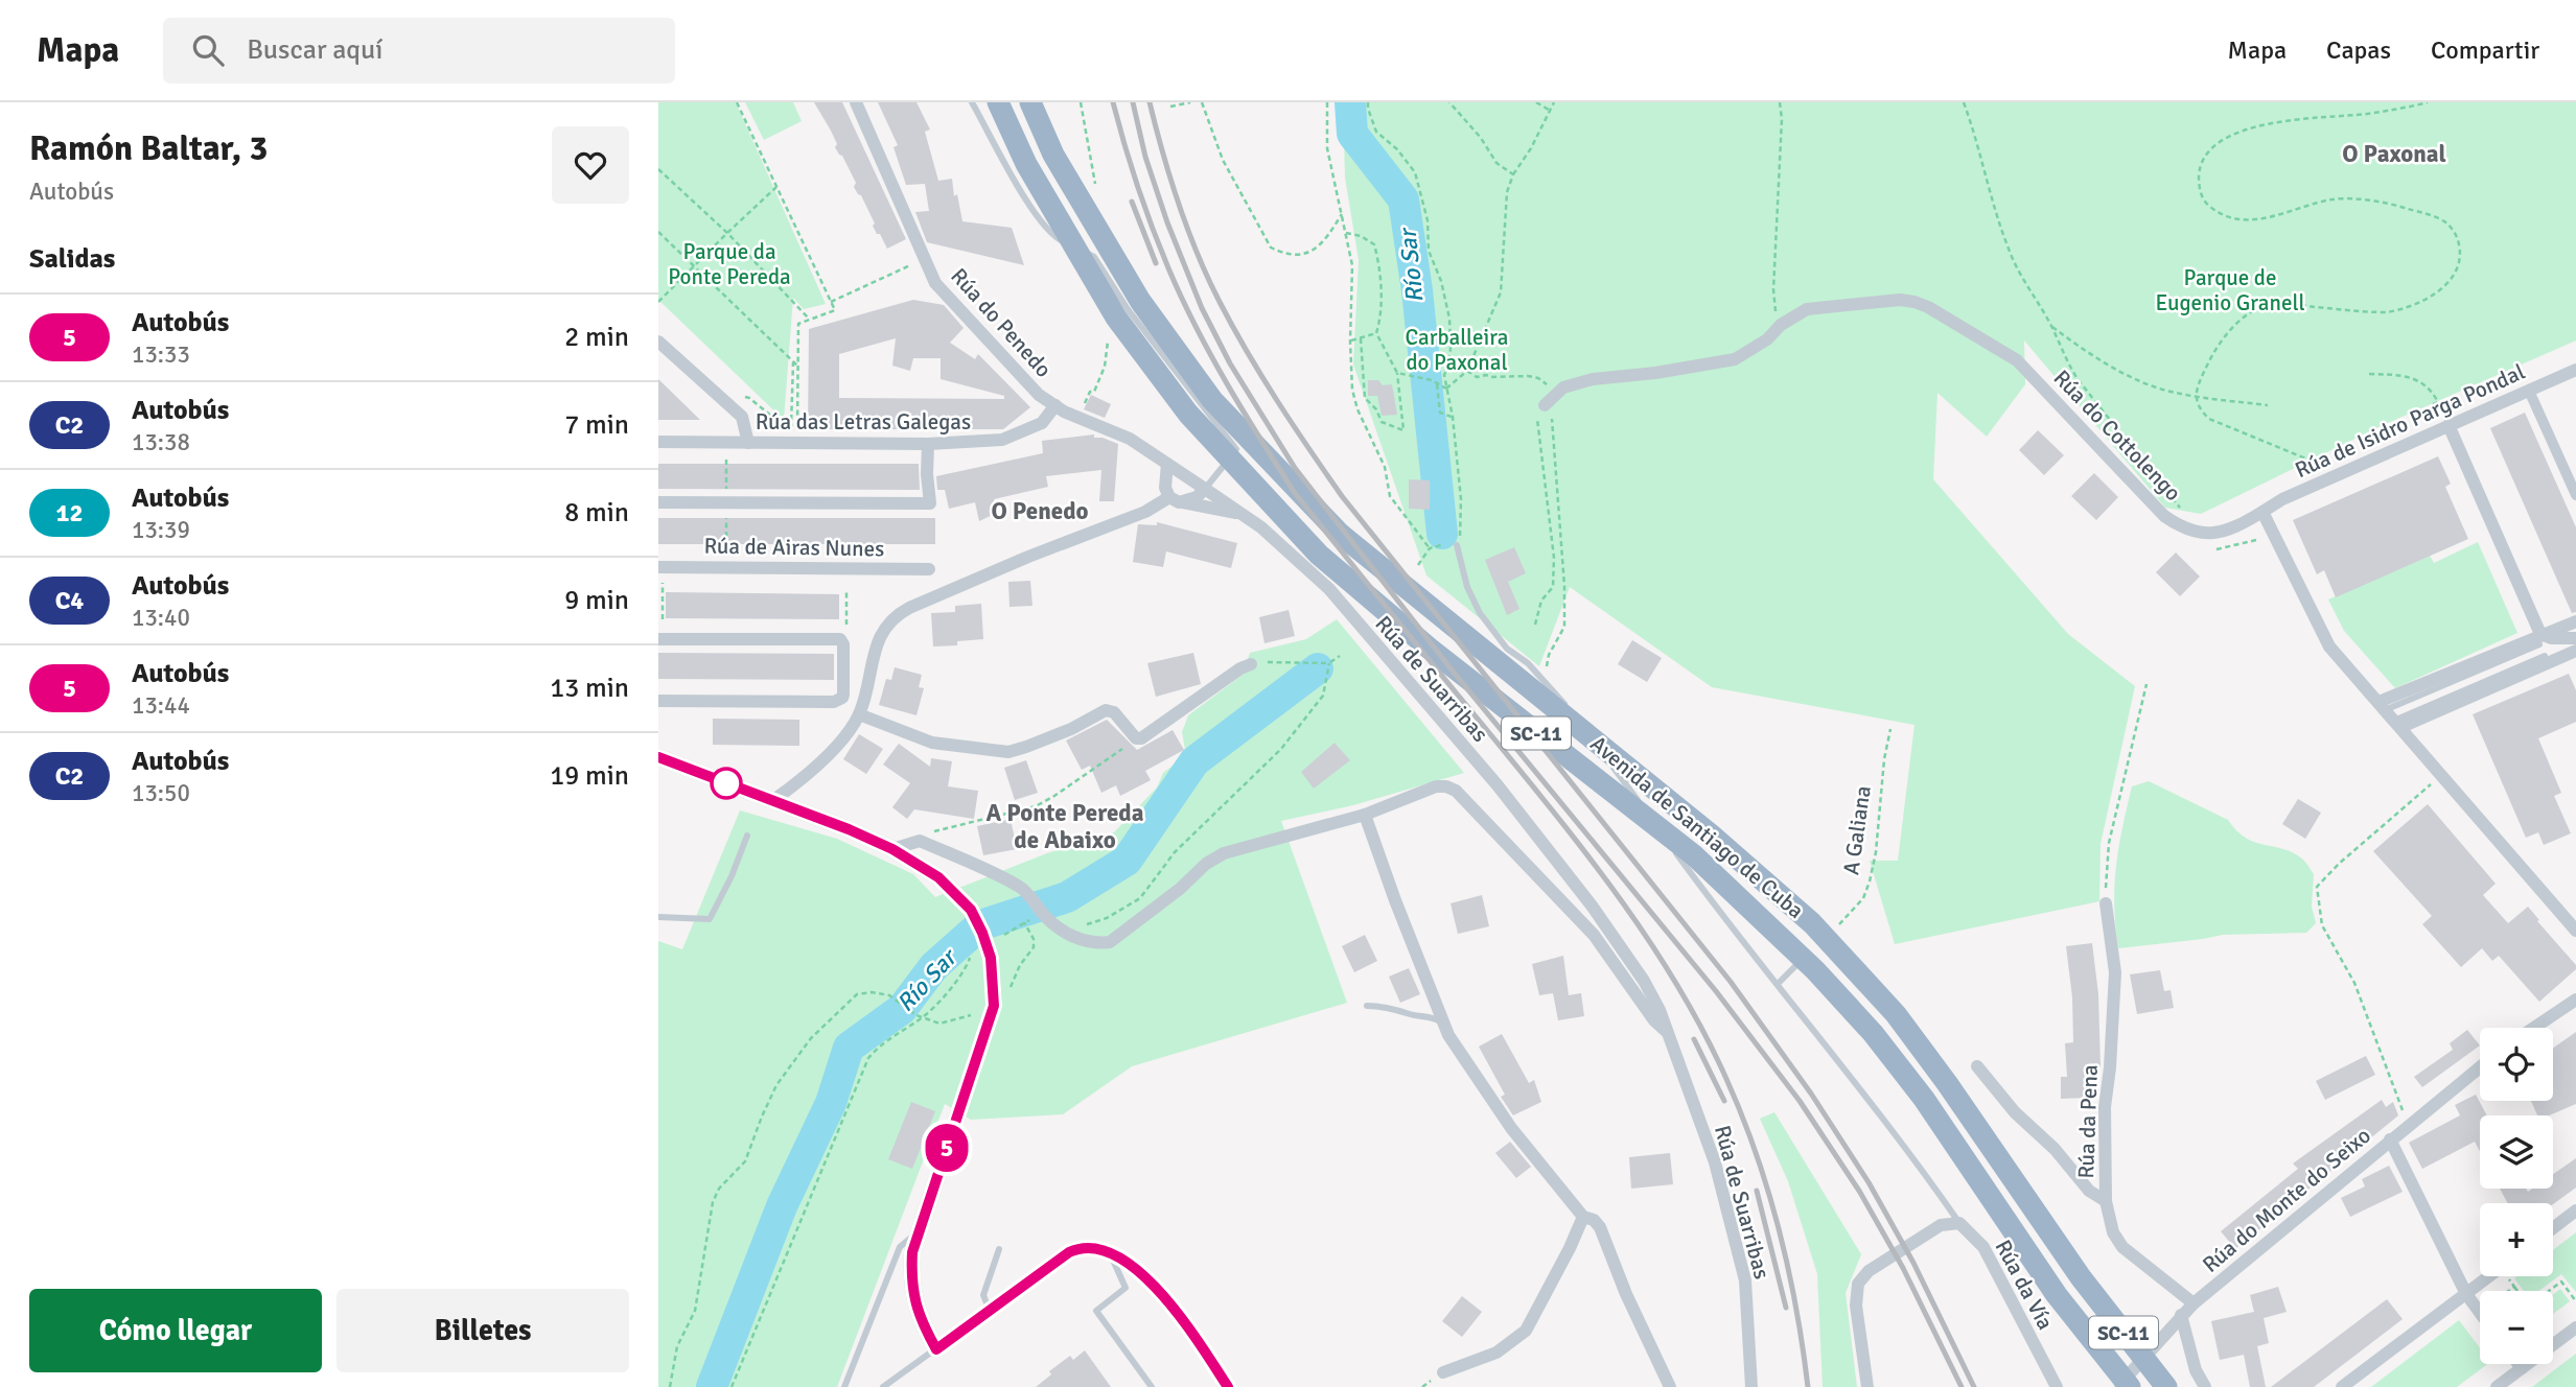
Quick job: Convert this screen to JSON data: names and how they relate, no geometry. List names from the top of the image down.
{
  "streets": {
    "highway": ["SC-11", "Avenida de Santiago de Cuba"],
    "street": [
      "Rúa do Penedo",
      "Rúa de Isidro Parga Pondal",
      "Rúa das Letras Galegas",
      "Rúa do Cottolengo",
      "Rúa de Airas Nunes",
      "Rúa de Suarribas",
      "Rúa da Pena",
      "Rúa do Monte do Seixo",
      "Rúa da Vía"
    ],
    "path": ["A Galiana"]
  },
  "crossings": [
    ["Rúa do Penedo", "Rúa das Letras Galegas"],
    ["Rúa do Penedo", "Rúa de Suarribas"],
    ["Rúa da Pena", "Rúa do Monte do Seixo"]
  ],
  "districts": ["O Paxonal", "O Penedo", "A Ponte Pereda de Abaixo"],
  "water": ["Río Sar"],
  "parks": ["Parque da Ponte Pereda", "Parque de Eugenio Granell", "Carballeira do Paxonal"],
  "lines": ["bus line 5"],
  "page": {
    "header": "Mapa",
    "search": "Buscar aquí",
    "nav": ["Mapa", "Capas", "Compartir"],
    "heading": [
      ["Ramón Baltar, 3", "Autobús"],
      "Salidas"
    ],
    "on_map": "5",
    "list": [
      {
        "mark": "5",
        "name": "Autobús",
        "note": "13:33",
        "value": "2 min"
      },
      {
        "mark": "C2",
        "name": "Autobús",
        "note": "13:38",
        "value": "7 min"
      },
      {
        "mark": "12",
        "name": "Autobús",
        "note": "13:39",
        "value": "8 min"
      },
      {
        "mark": "C4",
        "name": "Autobús",
        "note": "13:40",
        "value": "9 min"
      },
      {
        "mark": "5",
        "name": "Autobús",
        "note": "13:44",
        "value": "13 min"
      },
      {
        "mark": "C2",
        "name": "Autobús",
        "note": "13:50",
        "value": "19 min"
      }
    ],
    "map_buttons": ["+", "−"],
    "buttons": ["Cómo llegar", "Billetes"]
  }
}
